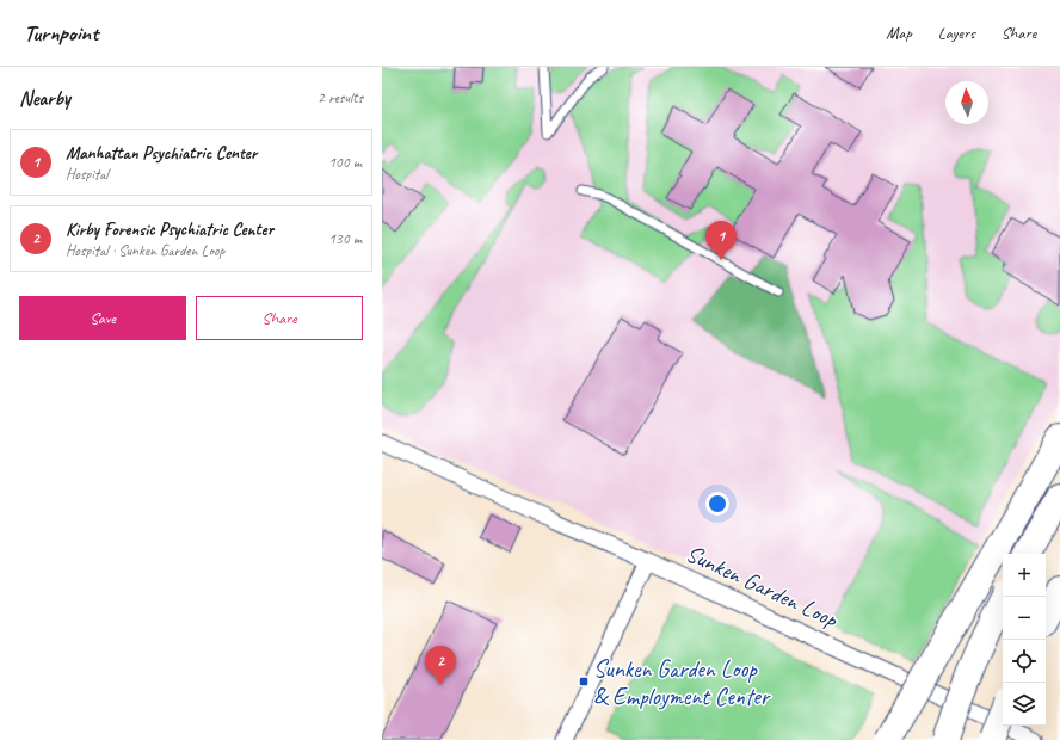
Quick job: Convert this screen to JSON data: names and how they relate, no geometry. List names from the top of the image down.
{
  "streets": {
    "street": ["Sunken Garden Loop"]
  },
  "places": {
    "transit": ["Sunken Garden Loop & Employment Center"]
  },
  "north": "top",
  "page": {
    "header": "Turnpoint",
    "nav": ["Map", "Layers", "Share"],
    "heading": ["Nearby", "2 results"],
    "list": [
      {
        "mark": "1",
        "name": "Manhattan Psychiatric Center",
        "note": "Hospital",
        "value": "100 m"
      },
      {
        "mark": "2",
        "name": "Kirby Forensic Psychiatric Center",
        "note": "Hospital · Sunken Garden Loop",
        "value": "130 m"
      }
    ],
    "pins": ["1", "2"],
    "buttons": ["Save", "Share"],
    "map_buttons": ["+", "−"]
  }
}
